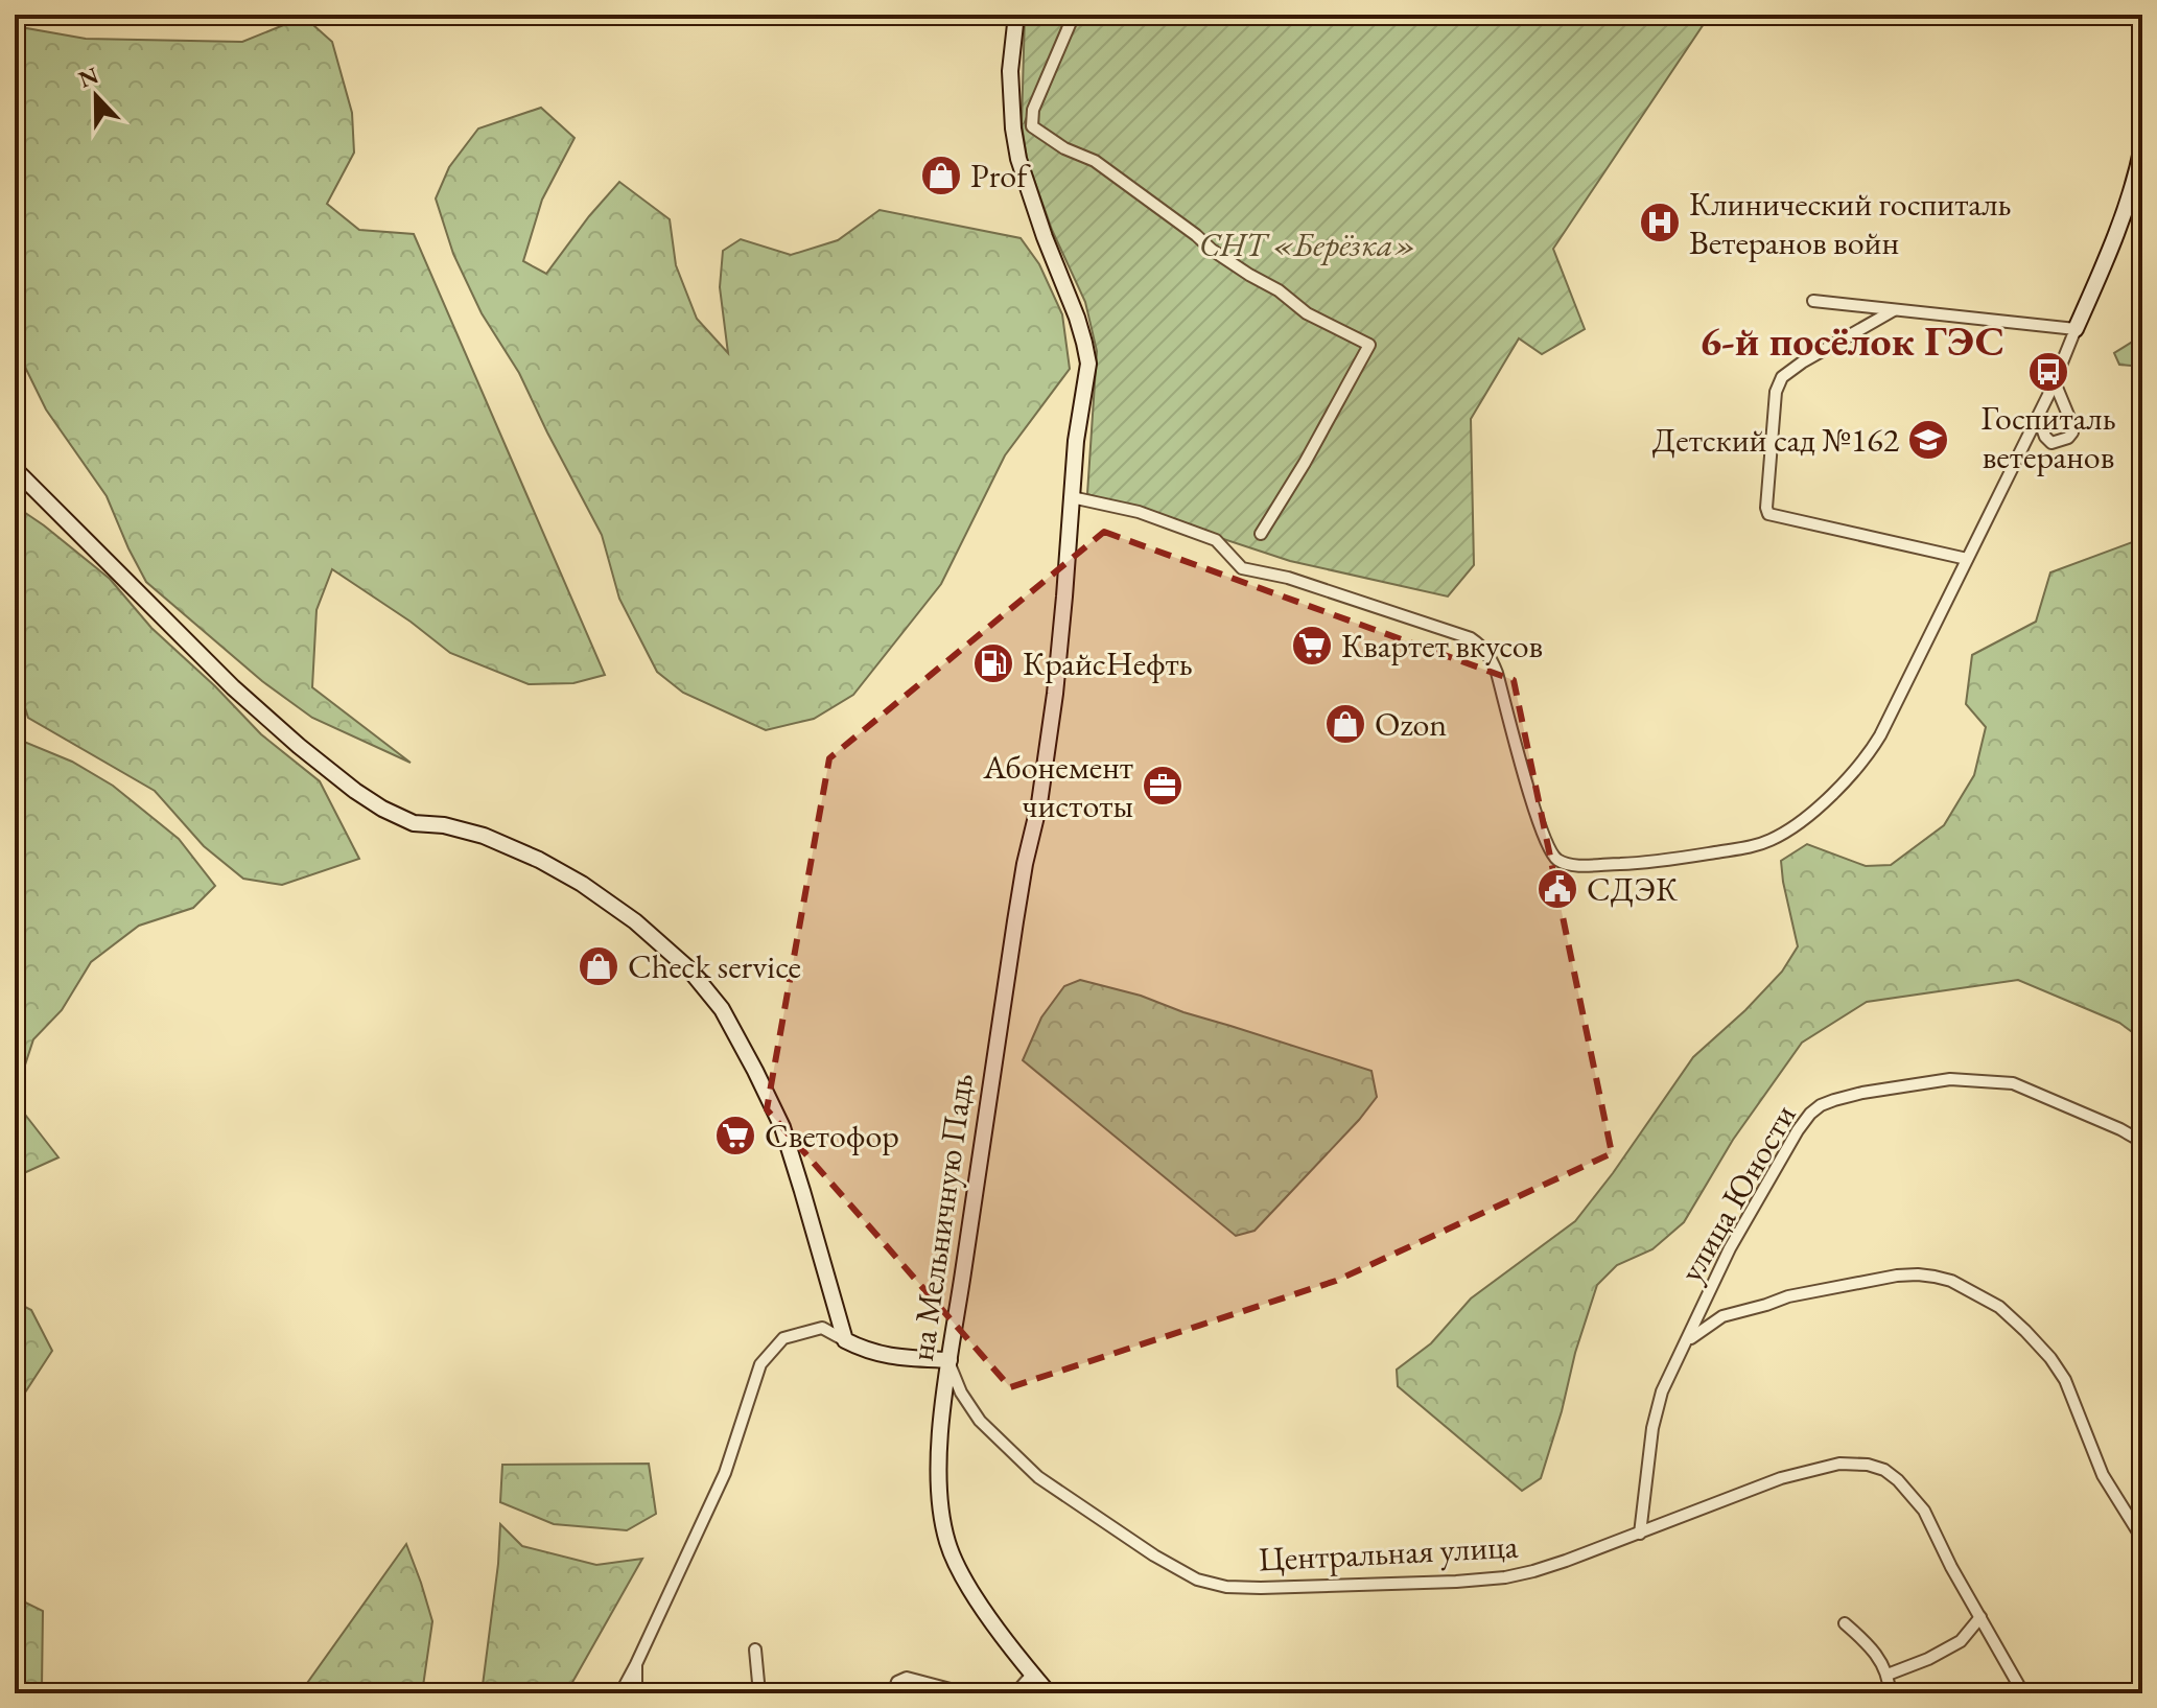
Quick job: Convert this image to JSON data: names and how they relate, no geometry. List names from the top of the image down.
{
  "streets": {
    "street": ["улица Юности", "на Мельничную Падь", "Центральная улица"]
  },
  "crossings": [
    ["улица Юности", "Центральная улица"],
    ["на Мельничную Падь", "Центральная улица"]
  ],
  "districts": ["6-й посёлок ГЭС"],
  "parks": ["СНТ «Берёзка»"],
  "places": {
    "shop": ["Prof", "Ozon", "Check service"],
    "hospital": ["Клинический госпиталь Ветеранов войн"],
    "bus stop": ["Госпиталь ветеранов"],
    "school or university": ["Детский сад №162"],
    "supermarket": ["Квартет вкусов", "Светофор"],
    "fuel station": ["КрайсНефть"],
    "office": ["Абонемент чистоты"],
    "public building": ["СДЭК"]
  },
  "north": "top"
}
